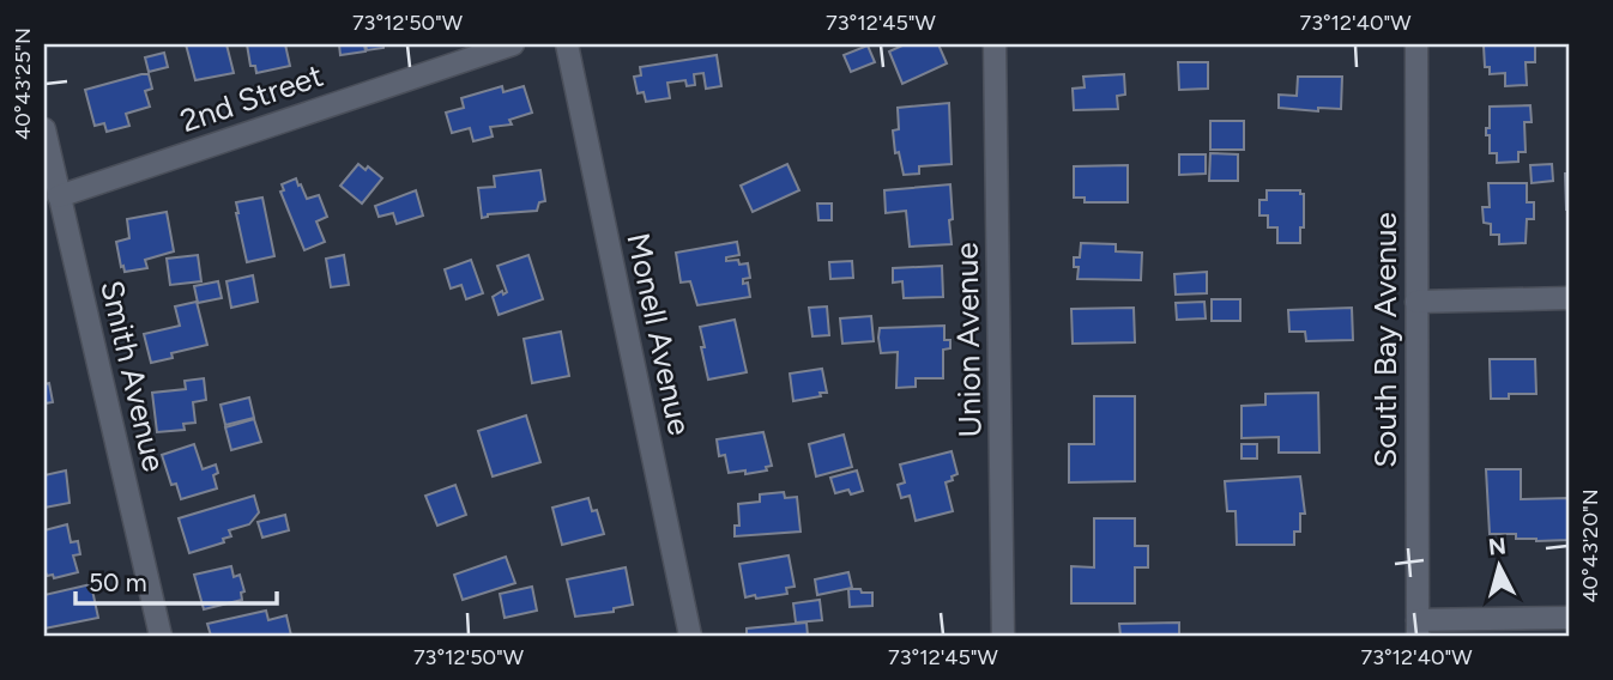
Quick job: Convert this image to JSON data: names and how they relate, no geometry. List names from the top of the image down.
{
  "streets": {
    "street": [
      "2nd Street",
      "Monell Avenue",
      "Union Avenue",
      "South Bay Avenue",
      "Smith Avenue"
    ]
  },
  "crossings": [
    ["2nd Street", "Smith Avenue"]
  ],
  "scale_bar": "50 m",
  "north": "top",
  "coordinates": [
    "73°12'50\"W",
    "73°12'45\"W",
    "73°12'40\"W",
    "40°43'25\"N",
    "40°43'20\"N"
  ]
}
